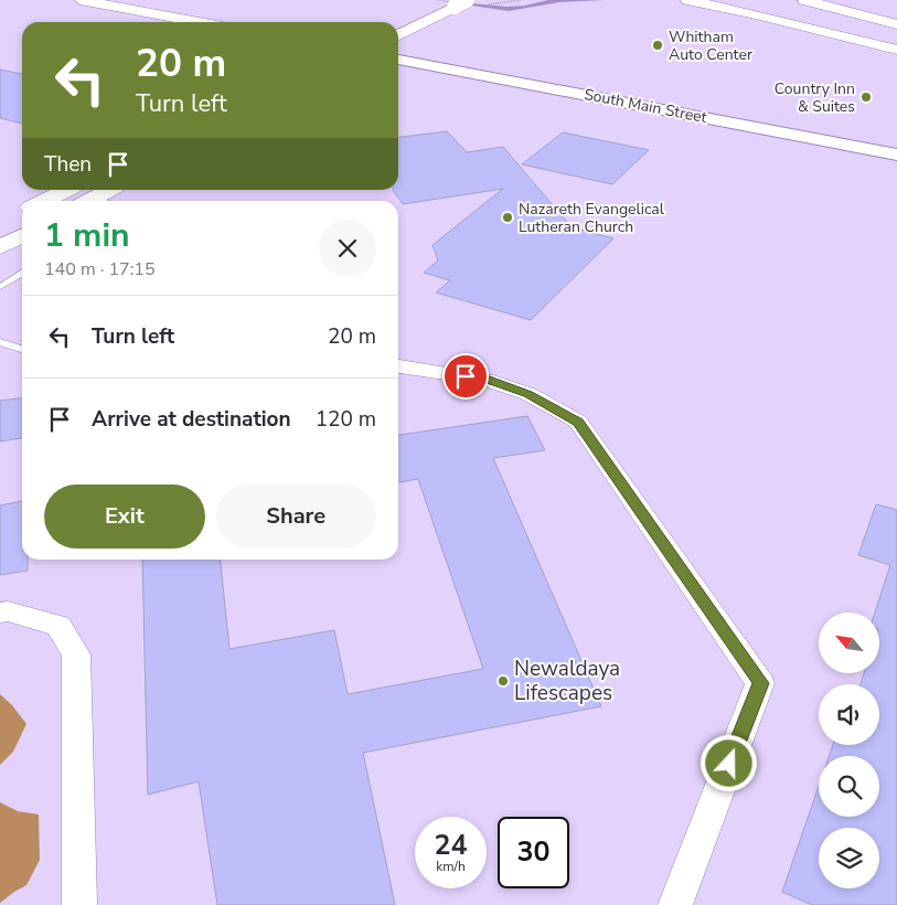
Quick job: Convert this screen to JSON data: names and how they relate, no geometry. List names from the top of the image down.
{
  "streets": {
    "street": ["South Main Street"]
  },
  "places": [
    "Whitham Auto Center",
    "Country Inn & Suites",
    "Nazareth Evangelical Lutheran Church",
    "Newaldaya Lifescapes"
  ],
  "north": "top left",
  "page": {
    "turn": ["20 m", "Turn left"],
    "then": "Then",
    "heading": ["1 min", "140 m · 17:15"],
    "list": [
      {
        "name": "Turn left",
        "value": "20 m"
      },
      {
        "name": "Arrive at destination",
        "value": "120 m"
      }
    ],
    "buttons": ["Exit", "Share"],
    "speed": "24 km/h",
    "limit": "30"
  }
}
